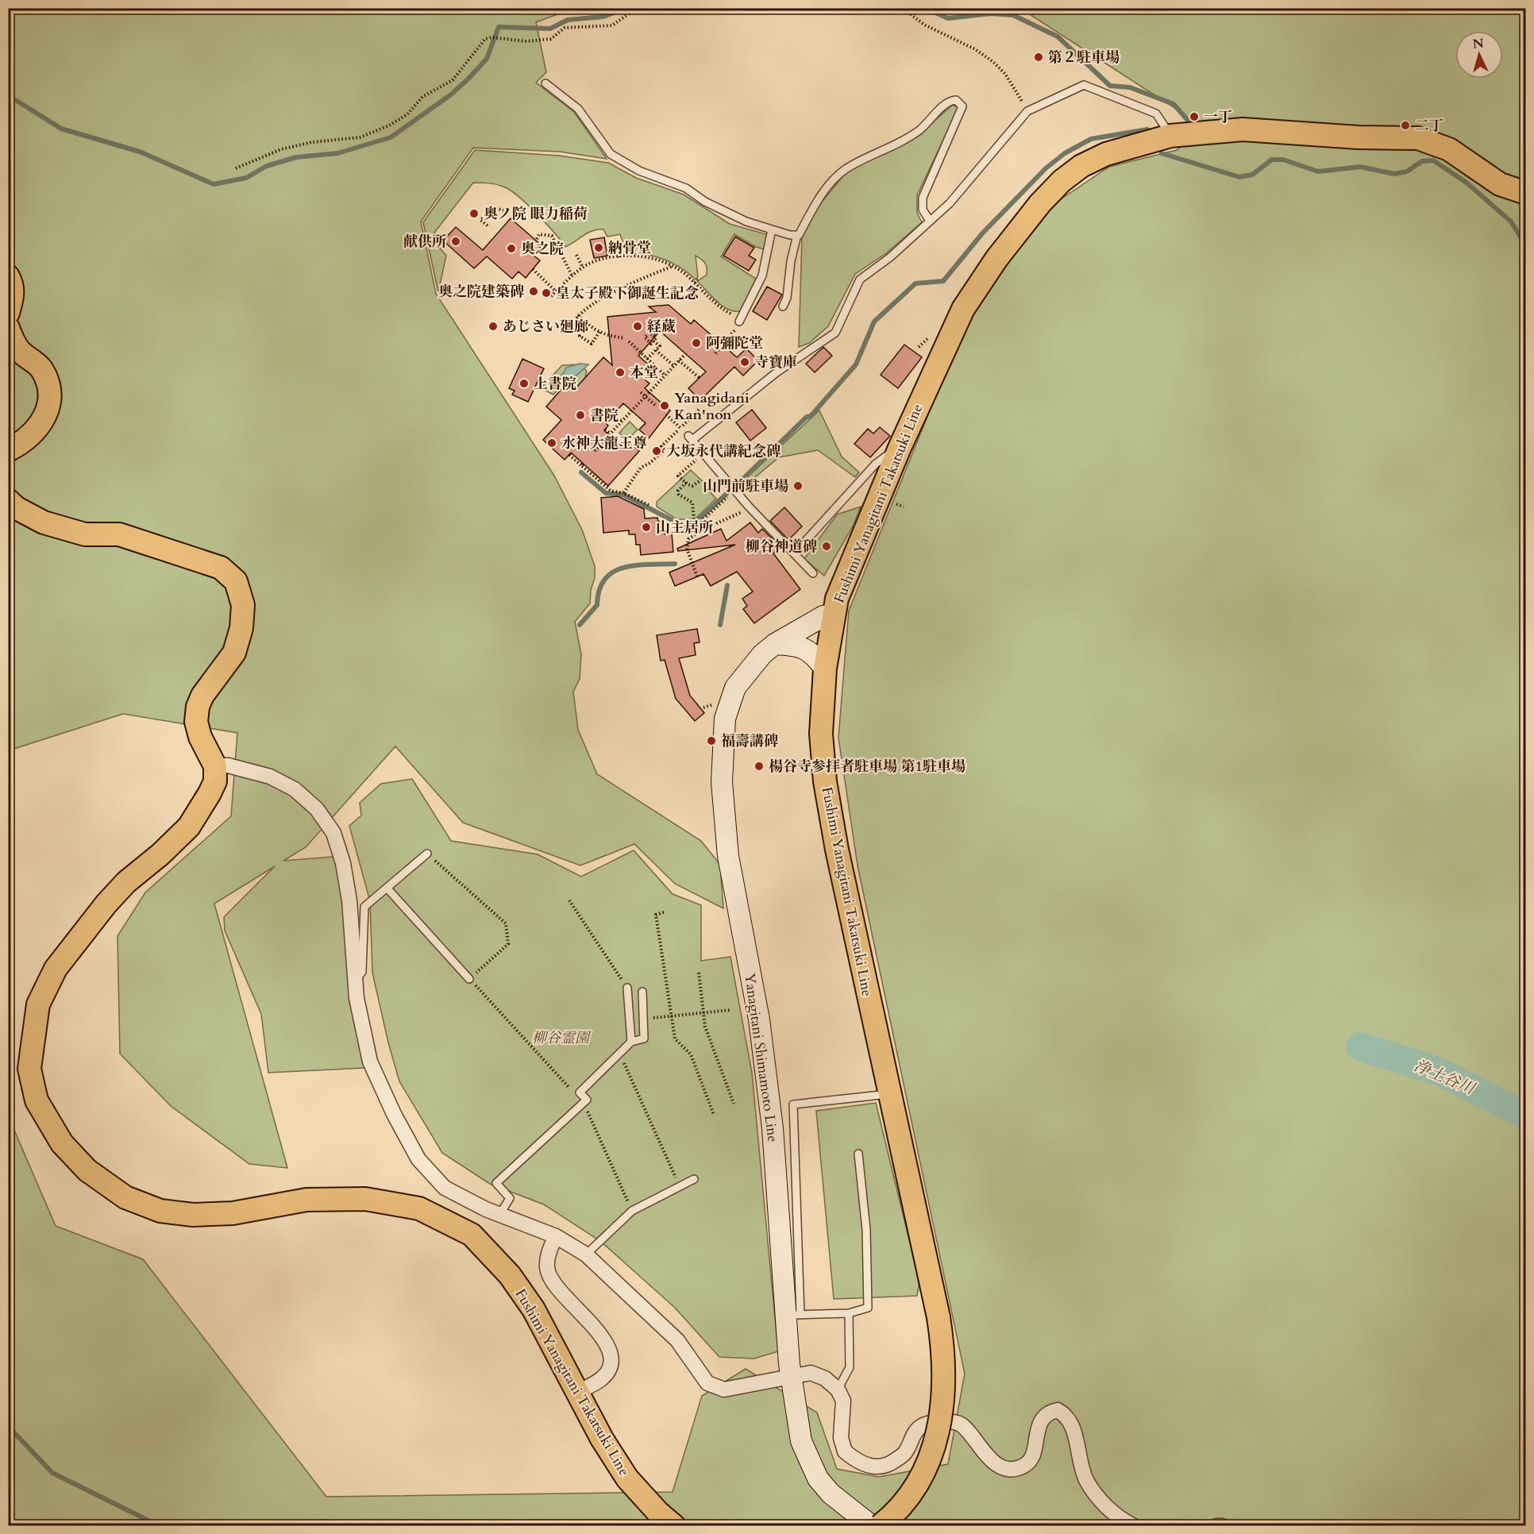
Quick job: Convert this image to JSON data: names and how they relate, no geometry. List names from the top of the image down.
{
  "streets": {
    "main road": ["Fushimi Yanagitani Takatsuki Line", "Yanagitani Shimamoto Line"]
  },
  "crossings": [
    ["Fushimi Yanagitani Takatsuki Line", "Yanagitani Shimamoto Line"]
  ],
  "water": ["浄土谷川"],
  "parks": ["柳谷霊園"],
  "places": [
    "第２駐車場",
    "一丁",
    "二丁",
    "奥ノ院 眼力稲荷",
    "献供所",
    "納骨堂",
    "奥之院",
    "奥之院建築碑",
    "皇太子殿下御誕生記念",
    "あじさい廻廊",
    "経蔵",
    "阿彌陀堂",
    "寺寶庫",
    "本堂",
    "上書院",
    "Yanagidani Kan'non",
    "書院",
    "水神大龍王尊",
    "大坂永代講紀念碑",
    "山門前駐車場",
    "山主居所",
    "柳谷神道碑",
    "福壽講碑",
    "楊谷寺参拝者駐車場 第1駐車場"
  ],
  "north": "top"
}
